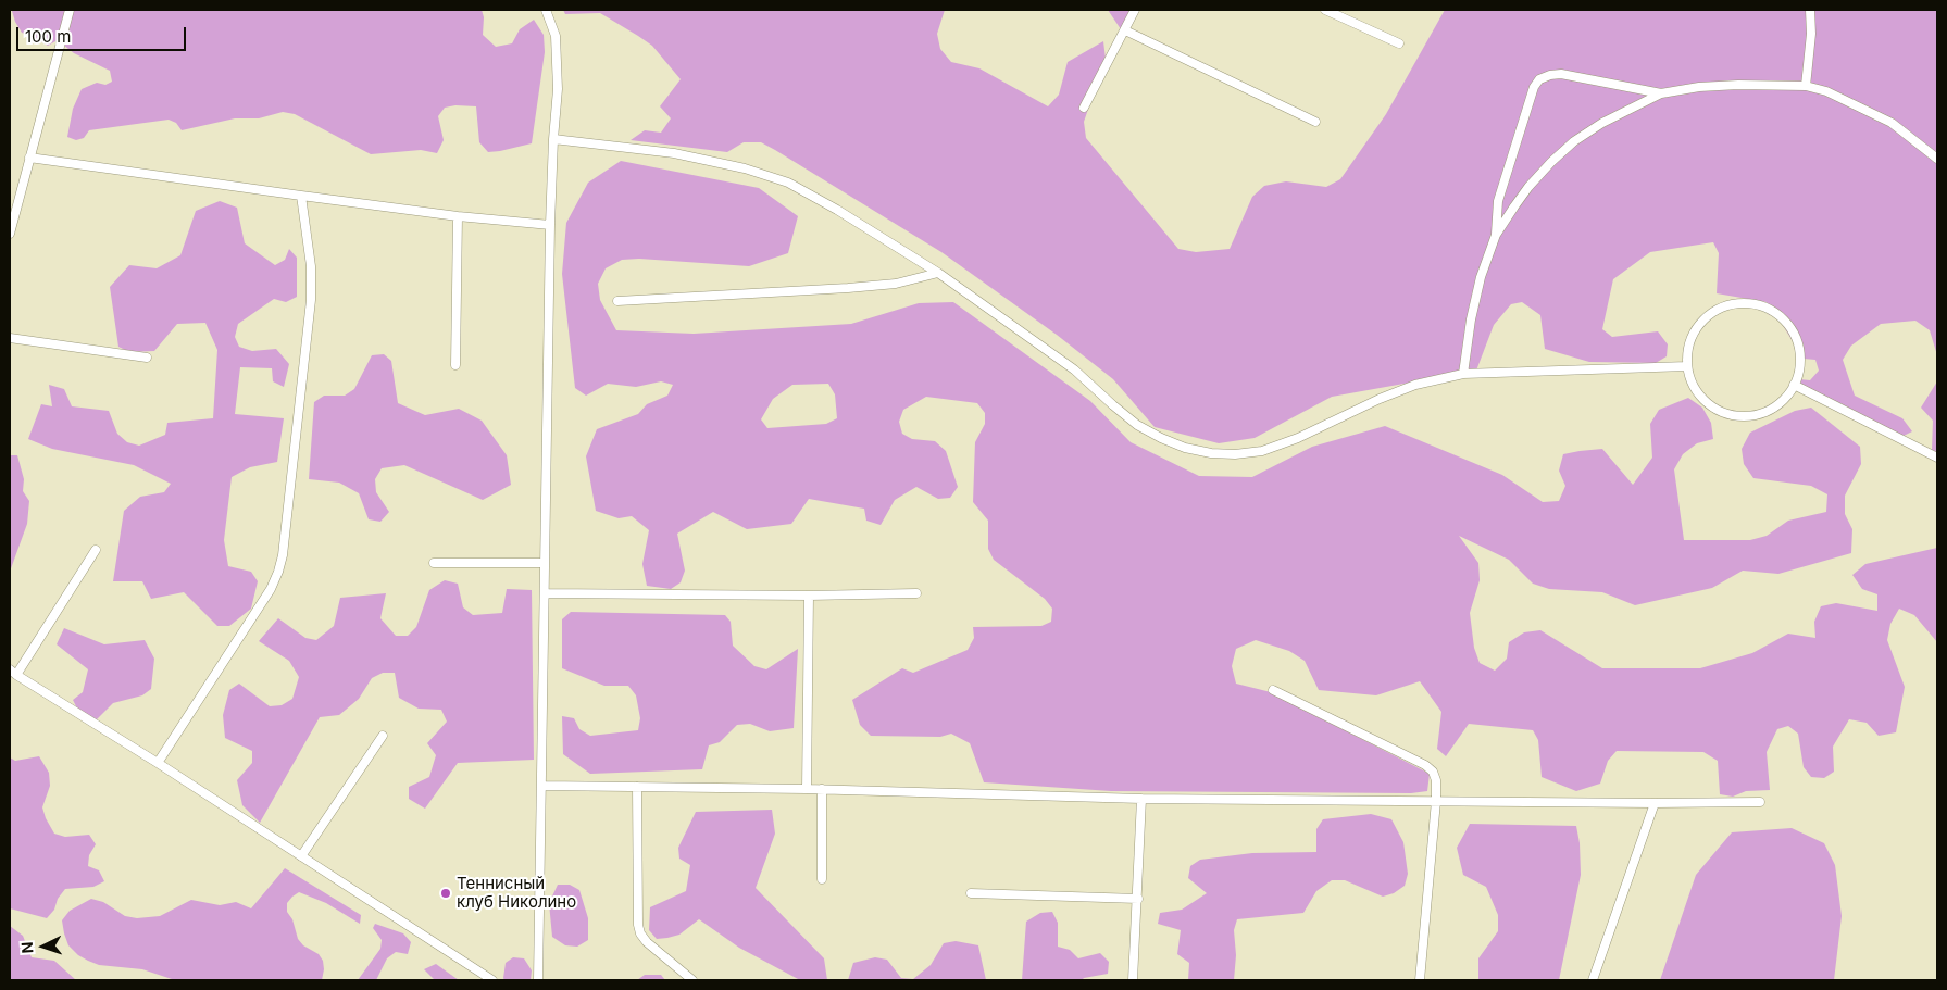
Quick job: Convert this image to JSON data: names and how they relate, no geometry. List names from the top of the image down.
{
  "places": ["Теннисный клуб Николино"],
  "scale_bar": "100 m",
  "north": "left"
}
